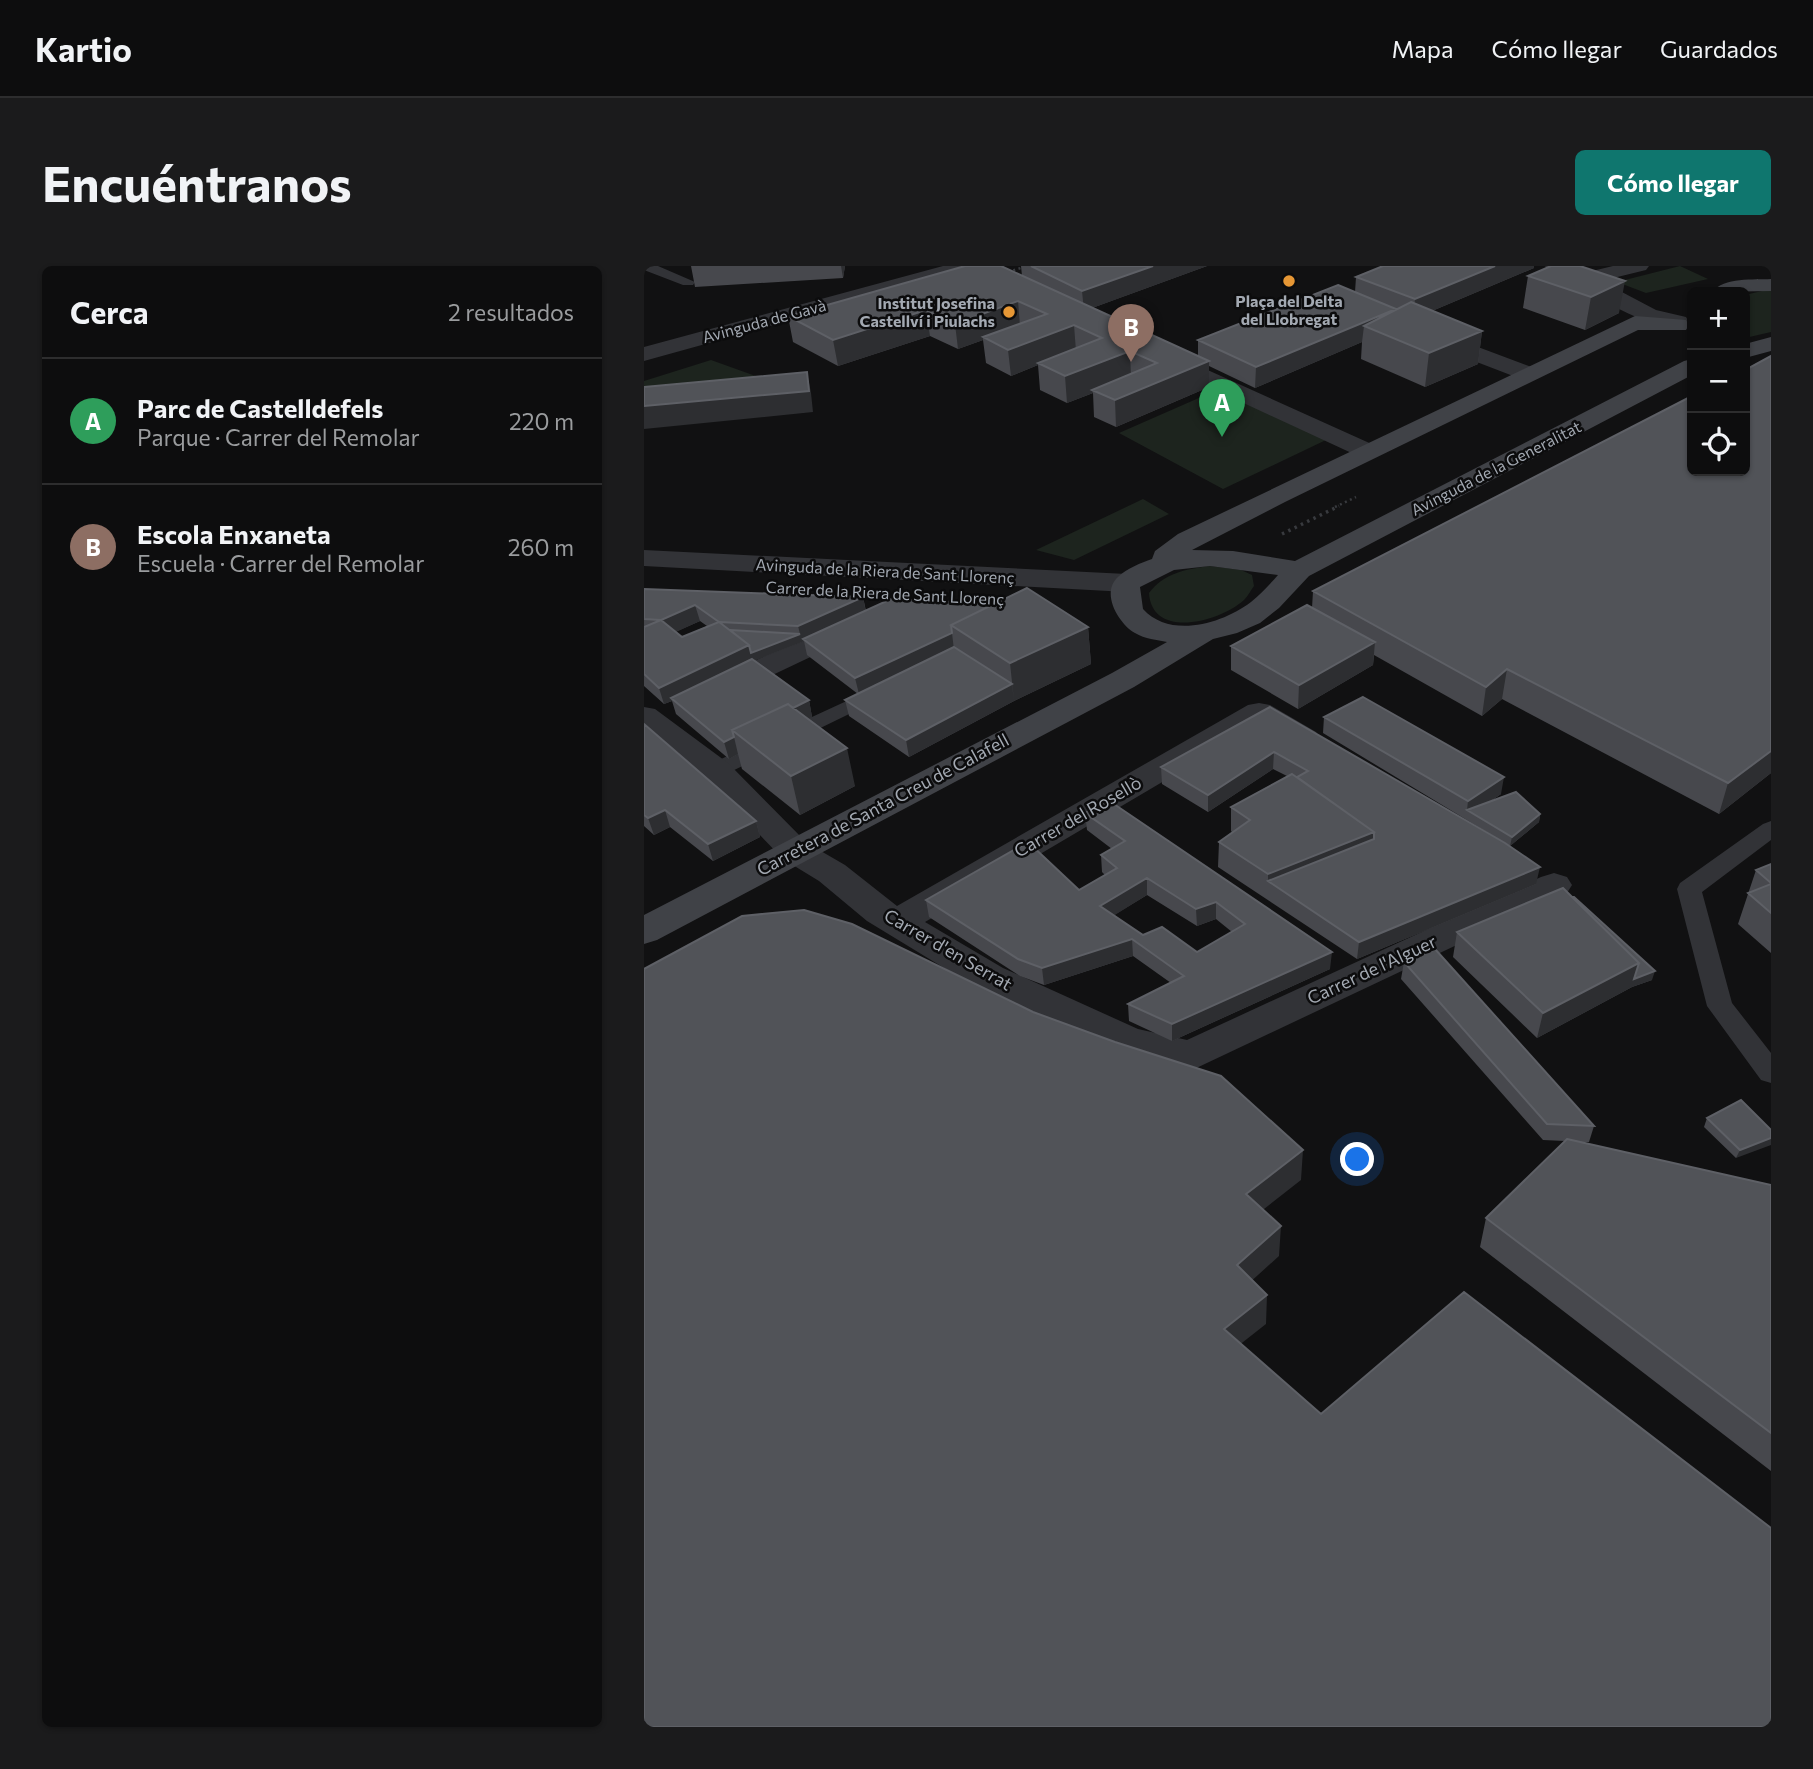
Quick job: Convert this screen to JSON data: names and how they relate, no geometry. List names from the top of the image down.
{
  "streets": {
    "street": [
      "Avinguda de Gavà",
      "Avinguda de la Generalitat",
      "Avinguda de la Riera de Sant Llorenç",
      "Carrer de la Riera de Sant Llorenç",
      "Carretera de Santa Creu de Calafell",
      "Carrer del Rosellò",
      "Carrer d'en Serrat",
      "Carrer de l'Alguer"
    ]
  },
  "crossings": [
    ["Avinguda de la Generalitat", "Carretera de Santa Creu de Calafell"],
    ["Avinguda de la Riera de Sant Llorenç", "Carrer de la Riera de Sant Llorenç"],
    ["Carretera de Santa Creu de Calafell", "Carrer d'en Serrat"],
    ["Carrer del Rosellò", "Carrer d'en Serrat"],
    ["Carrer d'en Serrat", "Carrer de l'Alguer"]
  ],
  "places": ["Plaça del Delta del Llobregat", "Institut Josefina Castellví i Piulachs"],
  "page": {
    "header": "Kartio",
    "nav": ["Mapa", "Cómo llegar", "Guardados"],
    "buttons": "Cómo llegar",
    "title": "Encuéntranos",
    "heading": ["Cerca", "2 resultados"],
    "map_buttons": ["+", "−"],
    "pins": ["B", "A"],
    "list": [
      {
        "mark": "A",
        "name": "Parc de Castelldefels",
        "note": "Parque · Carrer del Remolar",
        "value": "220 m"
      },
      {
        "mark": "B",
        "name": "Escola Enxaneta",
        "note": "Escuela · Carrer del Remolar",
        "value": "260 m"
      }
    ]
  }
}
